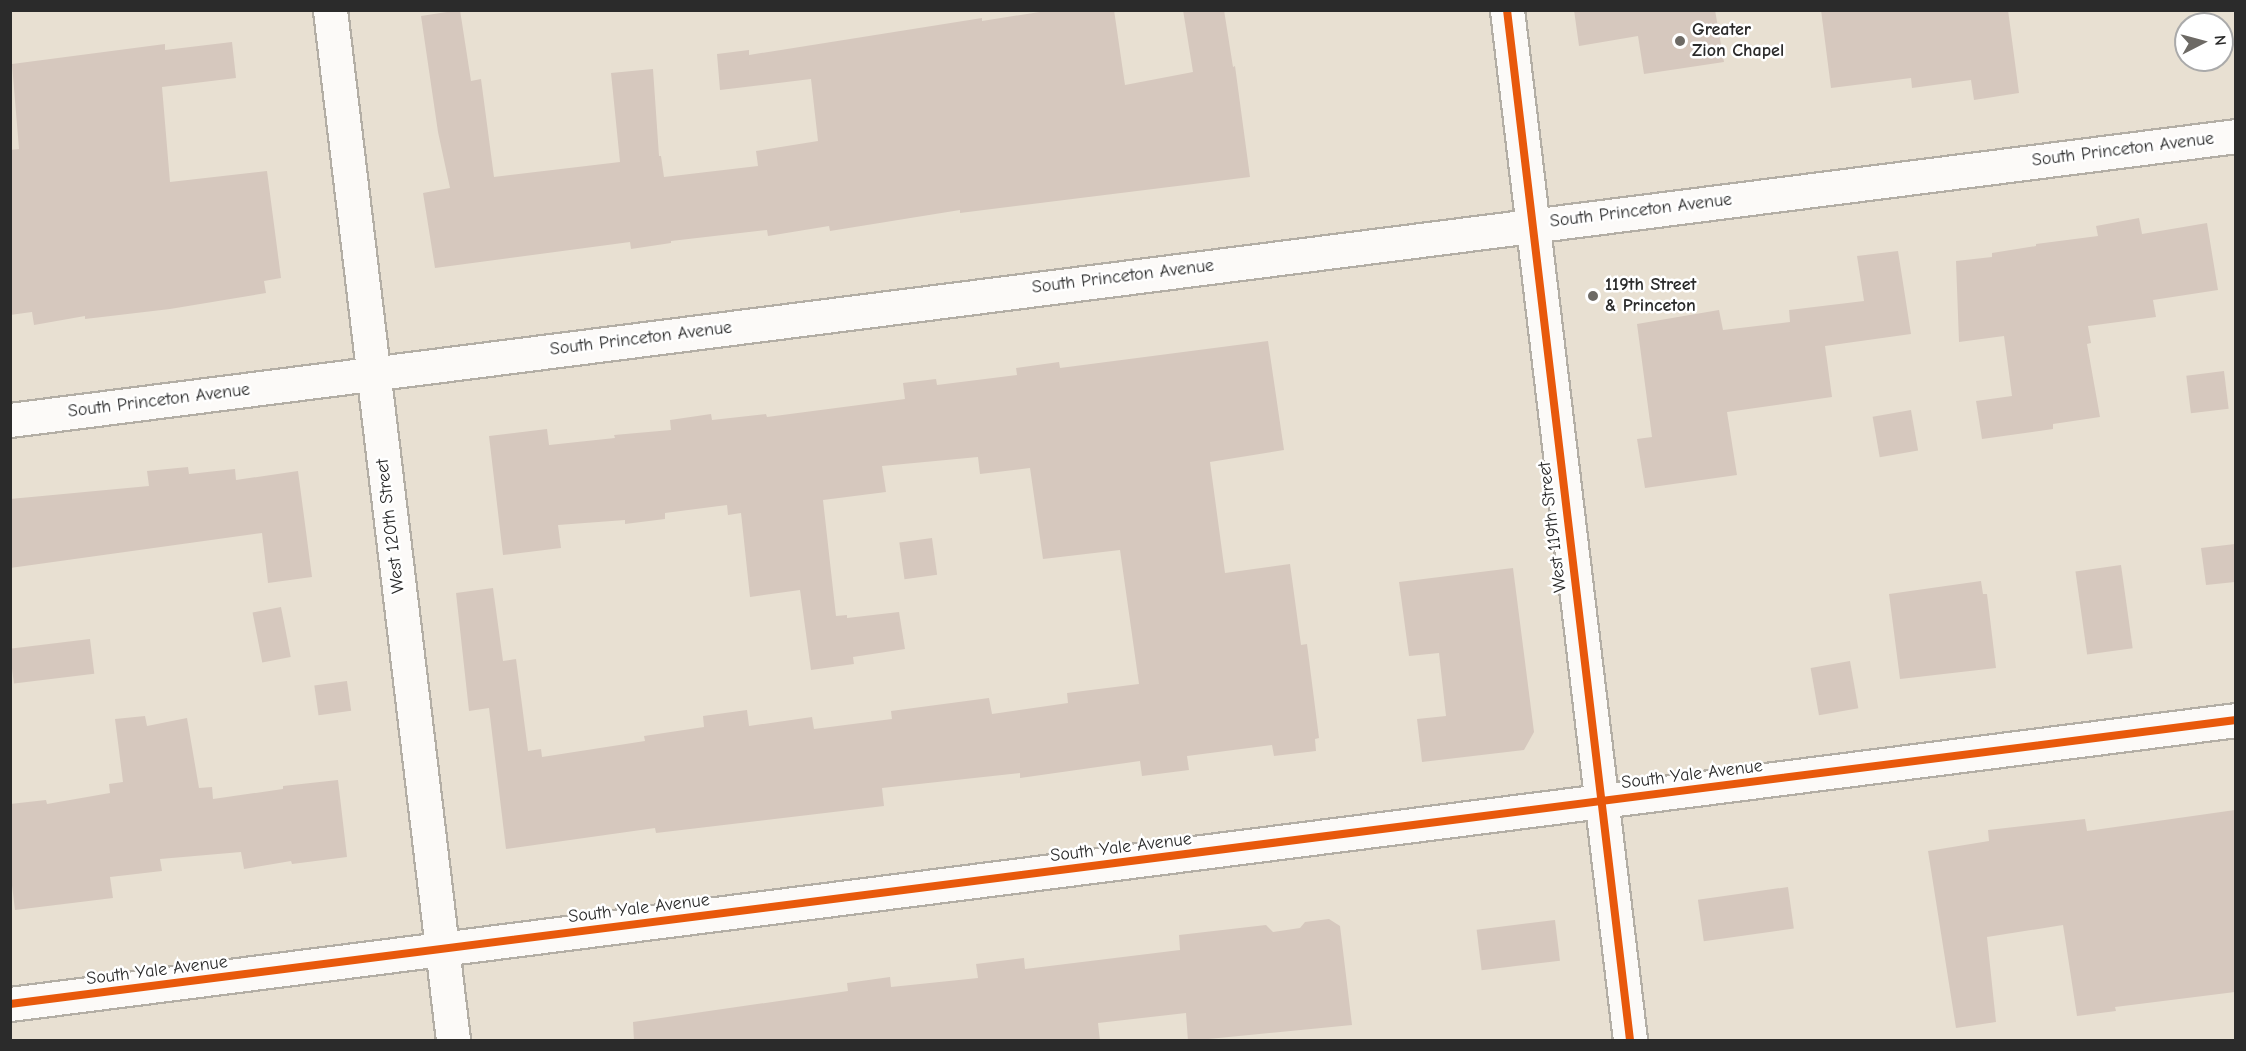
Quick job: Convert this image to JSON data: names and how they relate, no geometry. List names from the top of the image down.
{
  "streets": {
    "street": [
      "South Princeton Avenue",
      "West 120th Street",
      "West 119th Street",
      "South Yale Avenue"
    ]
  },
  "crossings": [
    ["South Princeton Avenue", "West 120th Street"],
    ["South Princeton Avenue", "West 119th Street"],
    ["West 120th Street", "South Yale Avenue"],
    ["West 119th Street", "South Yale Avenue"]
  ],
  "places": ["Greater Zion Chapel", "119th Street & Princeton"],
  "north": "right"
}
